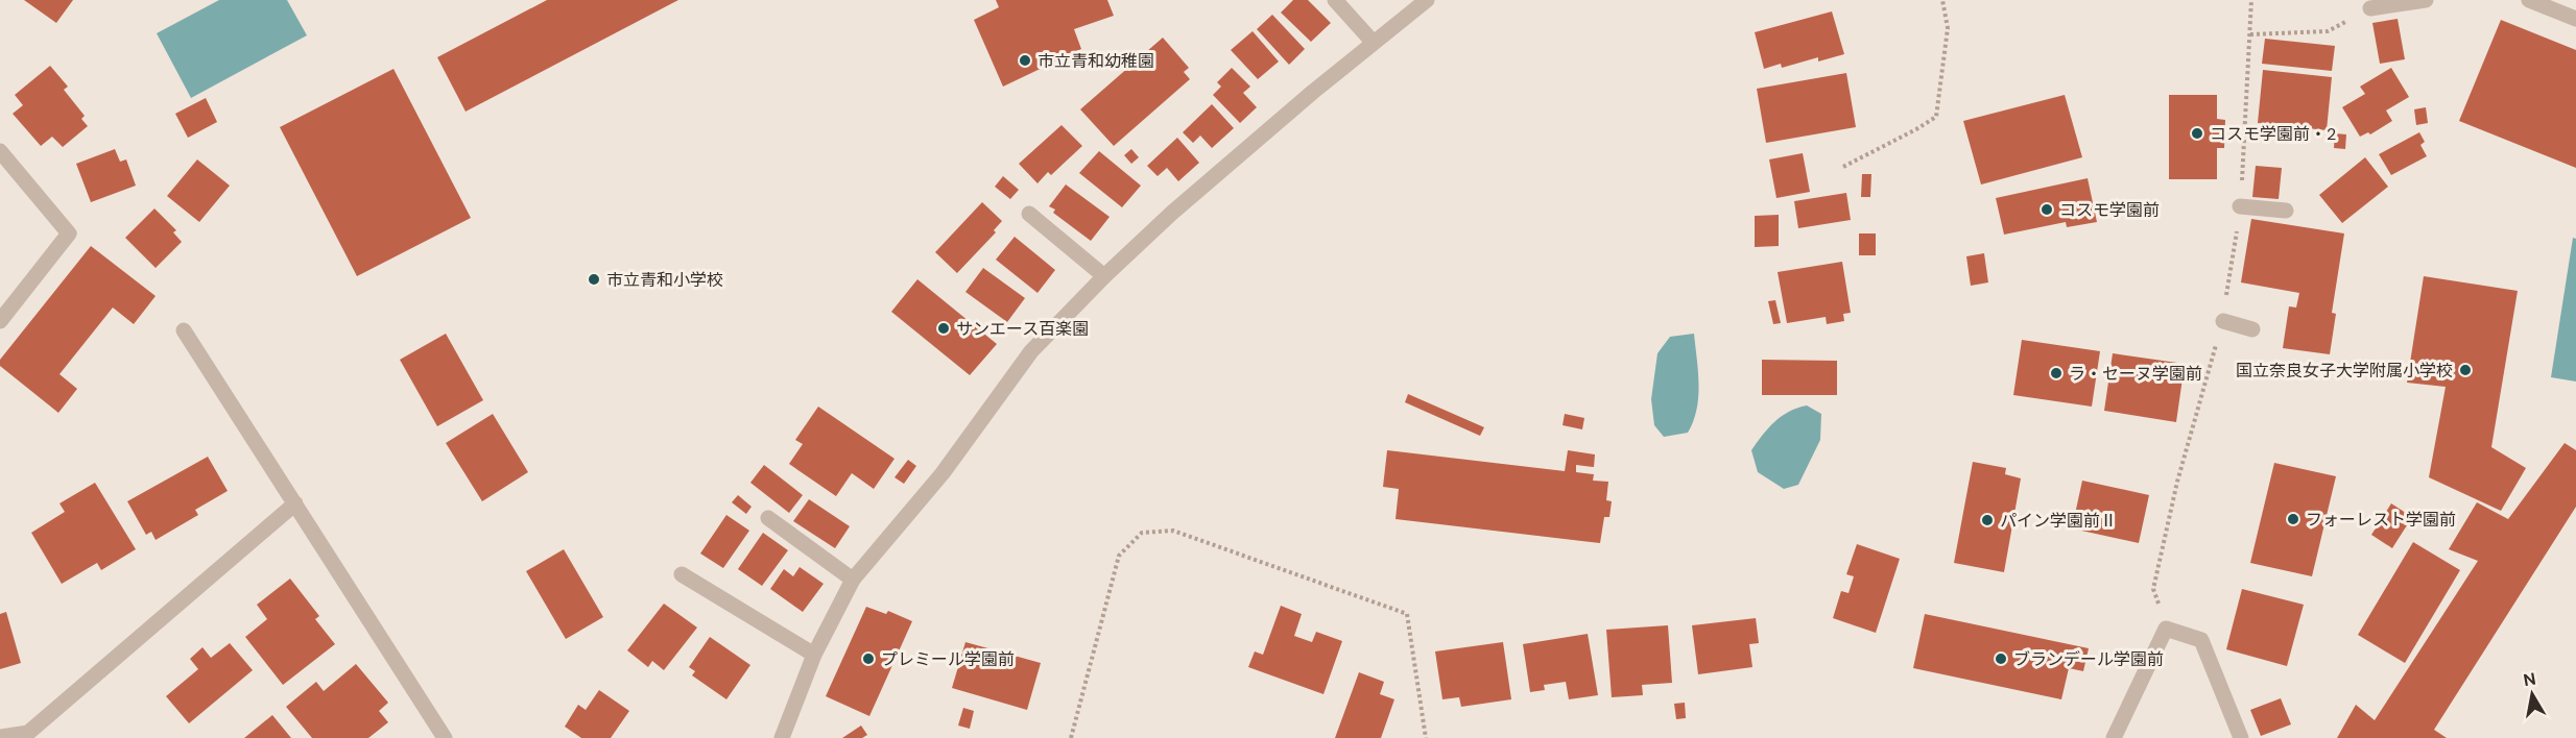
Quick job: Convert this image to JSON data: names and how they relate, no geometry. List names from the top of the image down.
{
  "places": [
    "市立青和幼稚園",
    "コスモ学園前・2",
    "コスモ学園前",
    "市立青和小学校",
    "サンエース百楽園",
    "国立奈良女子大学附属小学校",
    "ラ・セーヌ学園前",
    "フォーレスト学園前",
    "パイン学園前Ⅱ",
    "プレミール学園前",
    "ブランデール学園前"
  ],
  "north": "top"
}
